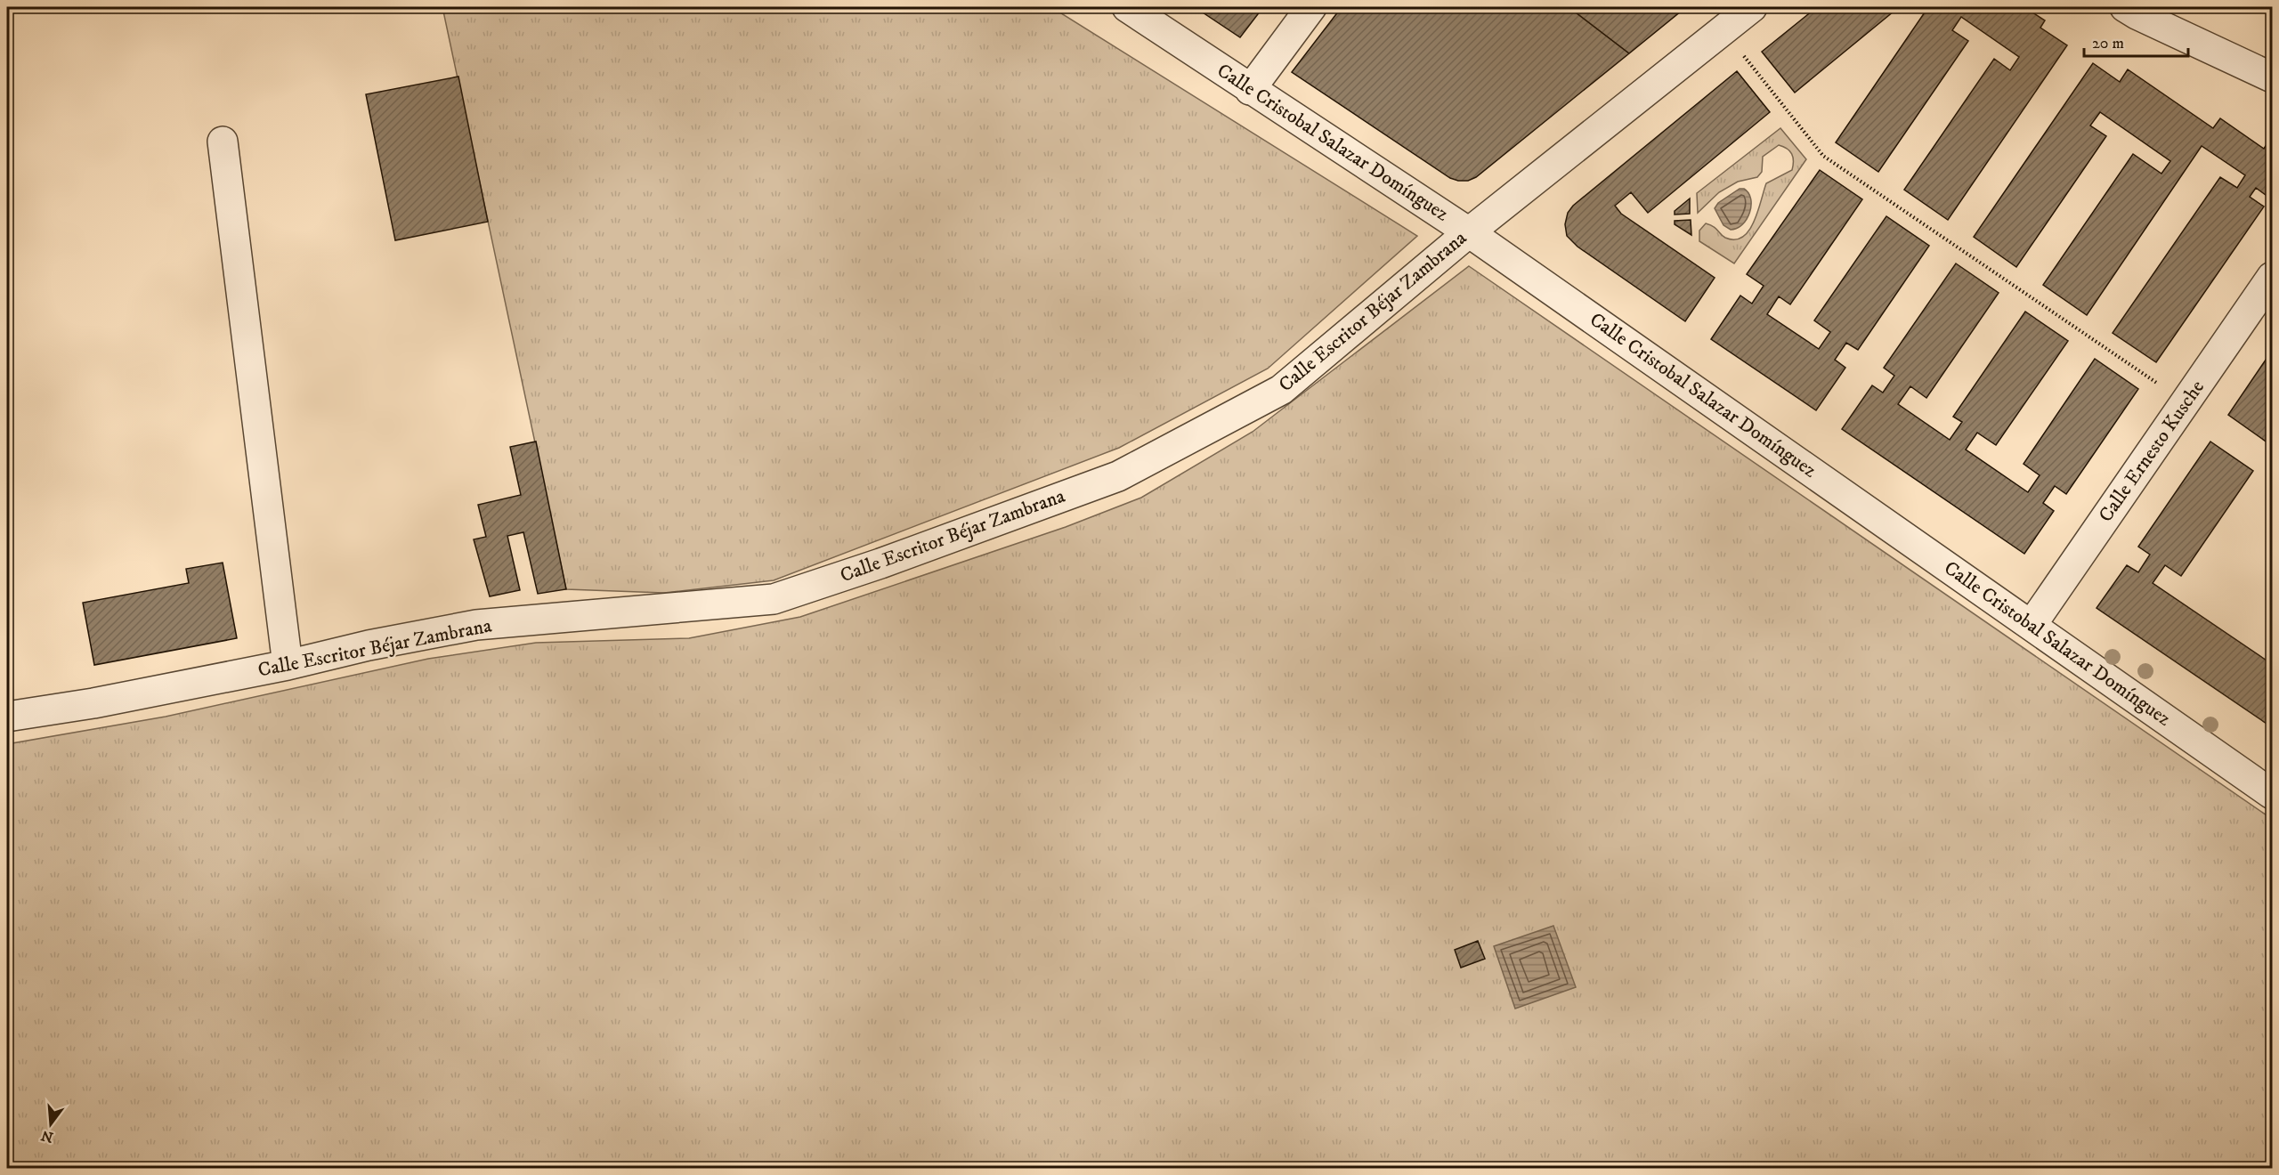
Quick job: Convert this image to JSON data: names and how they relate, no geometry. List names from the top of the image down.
{
  "streets": {
    "street": ["Calle Cristobal Salazar Domínguez", "Calle Escritor Béjar Zambrana", "Calle Ernesto Kusche"]
  },
  "crossings": [
    ["Calle Cristobal Salazar Domínguez", "Calle Escritor Béjar Zambrana"],
    ["Calle Cristobal Salazar Domínguez", "Calle Ernesto Kusche"]
  ],
  "scale_bar": "20 m",
  "north": "bottom"
}
